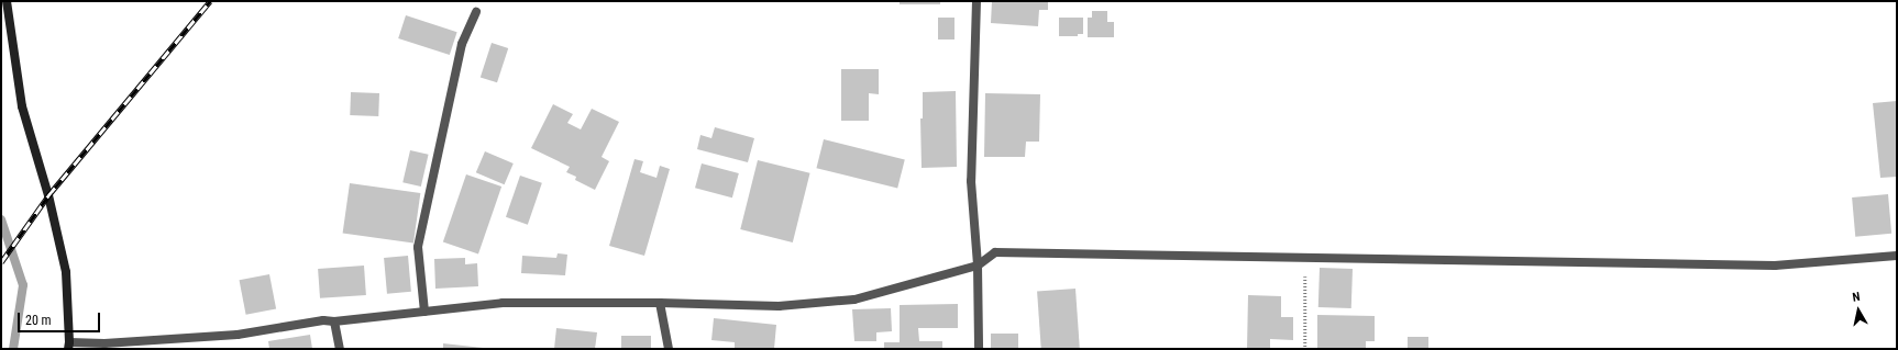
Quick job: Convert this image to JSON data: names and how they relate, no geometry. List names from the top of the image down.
{
  "scale_bar": "20 m",
  "north": "top"
}
